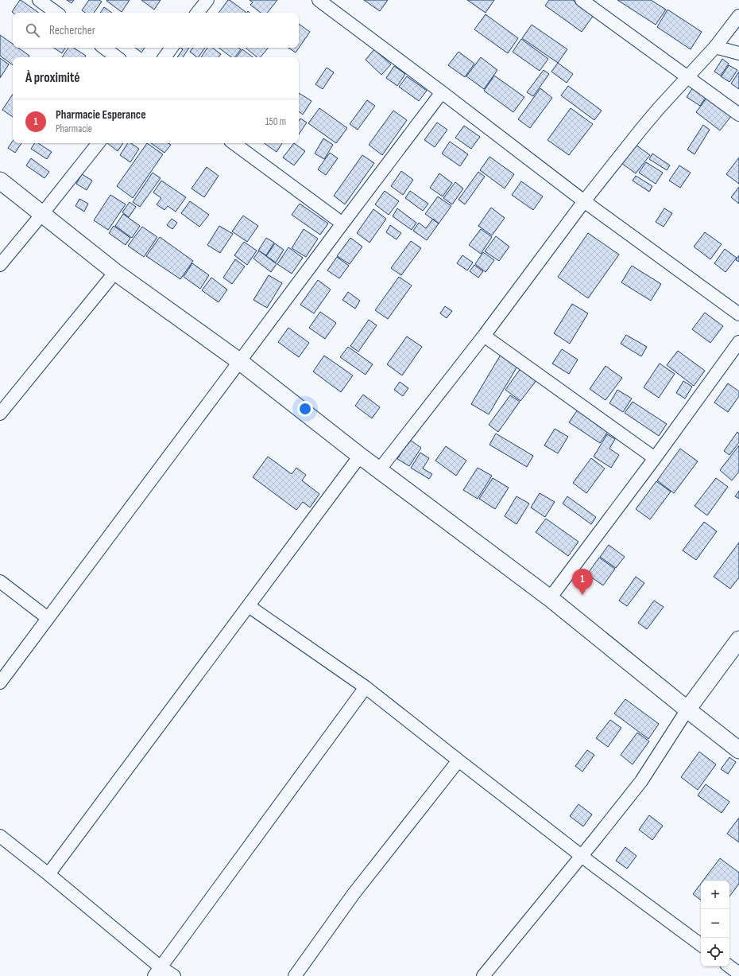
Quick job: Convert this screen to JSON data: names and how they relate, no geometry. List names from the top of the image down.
{
  "page": {
    "search": "Rechercher",
    "heading": "À proximité",
    "list": [
      {
        "mark": "1",
        "name": "Pharmacie Esperance",
        "note": "Pharmacie",
        "value": "150 m"
      }
    ],
    "pins": "1",
    "map_buttons": ["+", "−"]
  }
}
